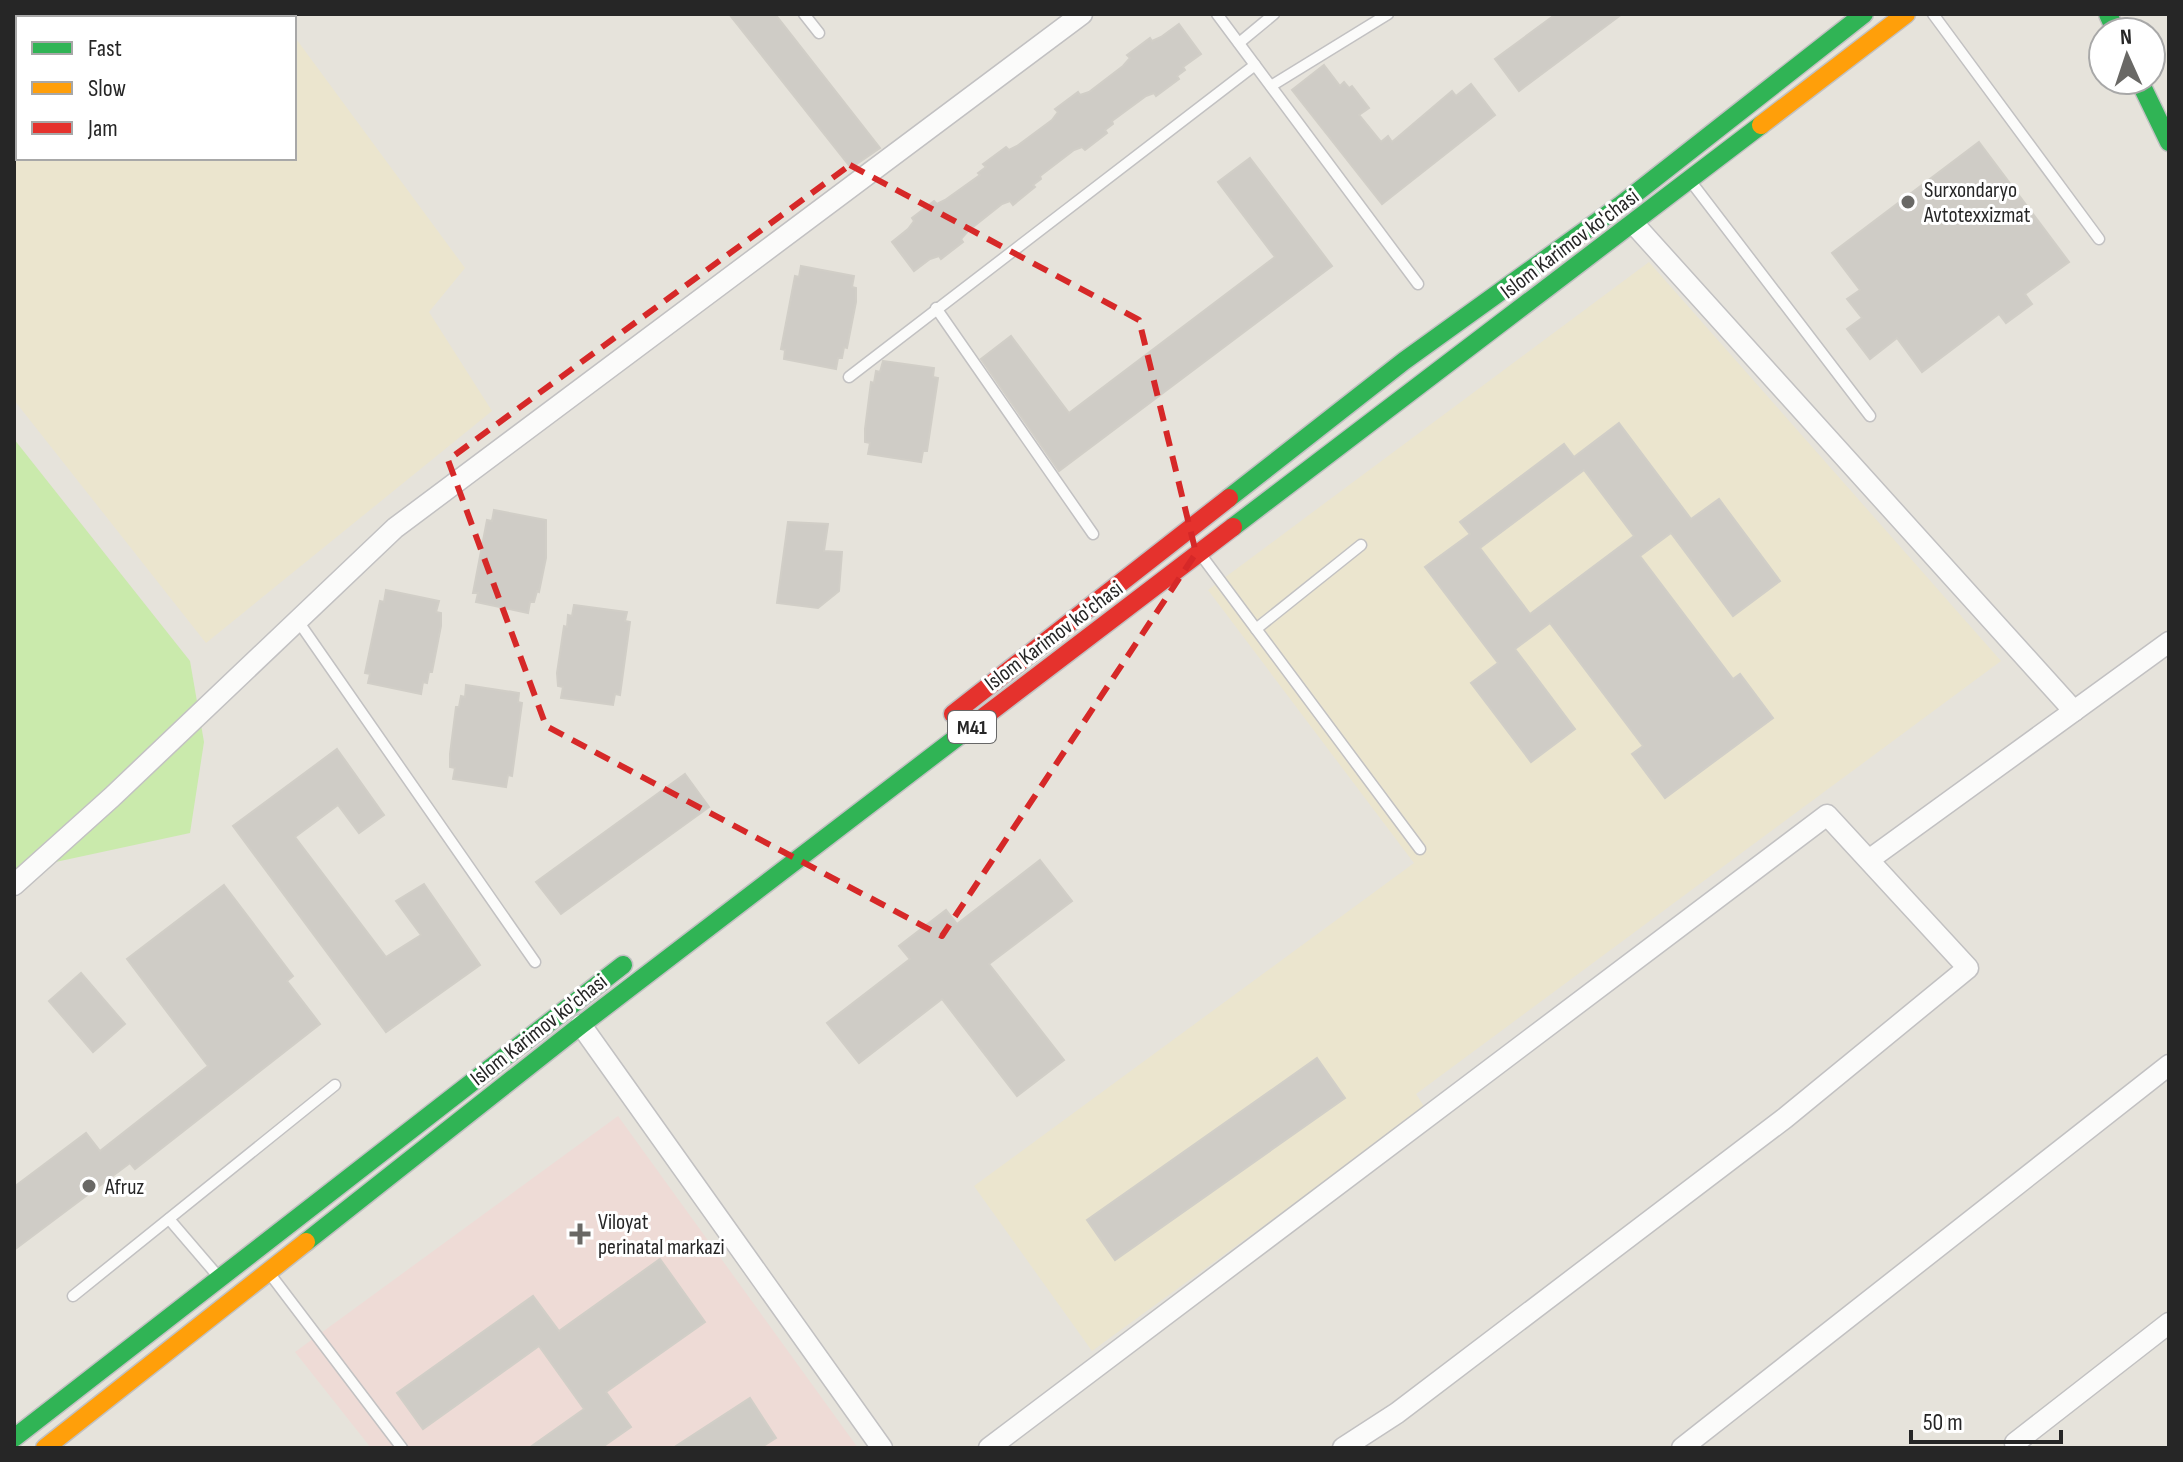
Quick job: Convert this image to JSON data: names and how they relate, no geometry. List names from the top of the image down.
{
  "streets": {
    "main road": ["Islom Karimov ko'chasi", "M41"]
  },
  "places": {
    "other": ["Surxondaryo Avtotexxizmat", "Afruz"],
    "health": ["Viloyat perinatal markazi"]
  },
  "legend": ["Fast", "Slow", "Jam"],
  "scale_bar": "50 m",
  "north": "top"
}
